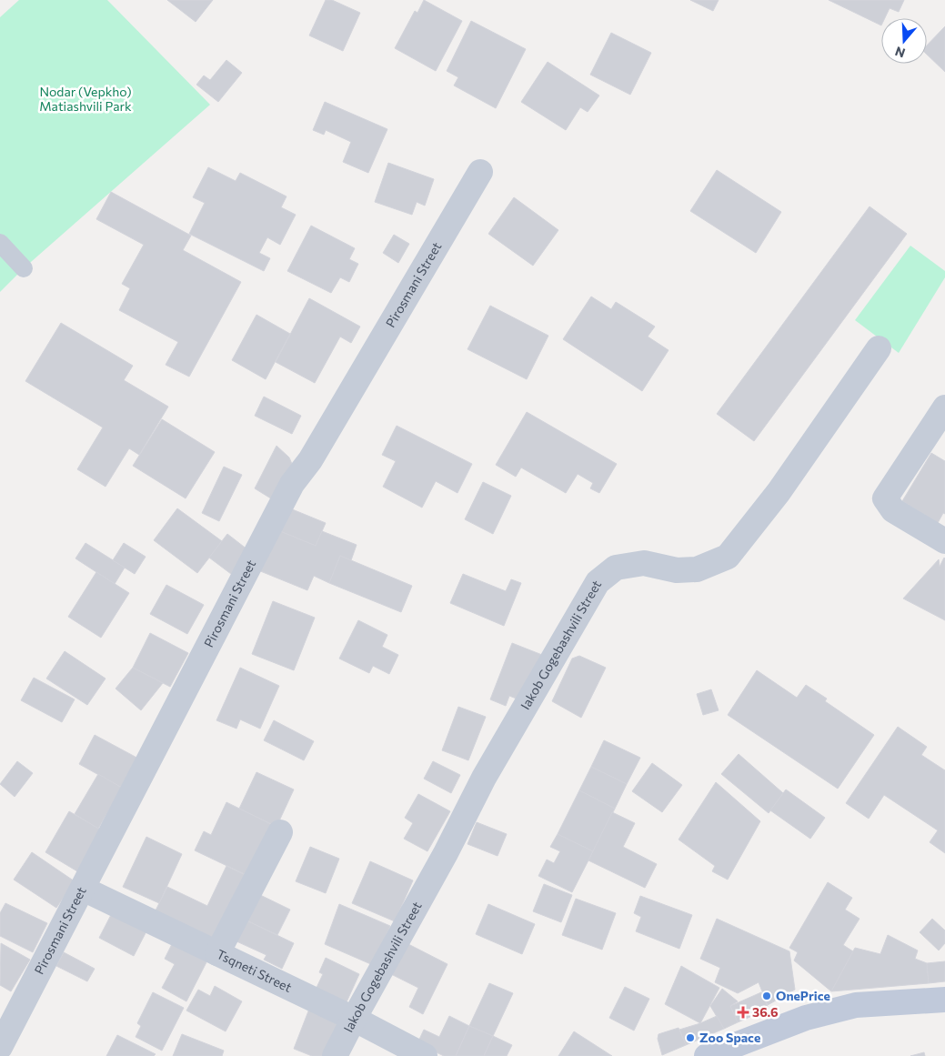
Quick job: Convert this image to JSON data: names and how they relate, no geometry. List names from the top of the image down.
{
  "streets": {
    "street": ["Pirosmani Street", "Iakob Gogebashvili Street", "Tsqneti Street"]
  },
  "crossings": [
    ["Pirosmani Street", "Tsqneti Street"],
    ["Iakob Gogebashvili Street", "Tsqneti Street"]
  ],
  "parks": ["Nodar (Vepkho) Matiashvili Park"],
  "places": {
    "other": ["OnePrice", "Zoo Space"],
    "health": ["36.6"]
  },
  "north": "bottom"
}
